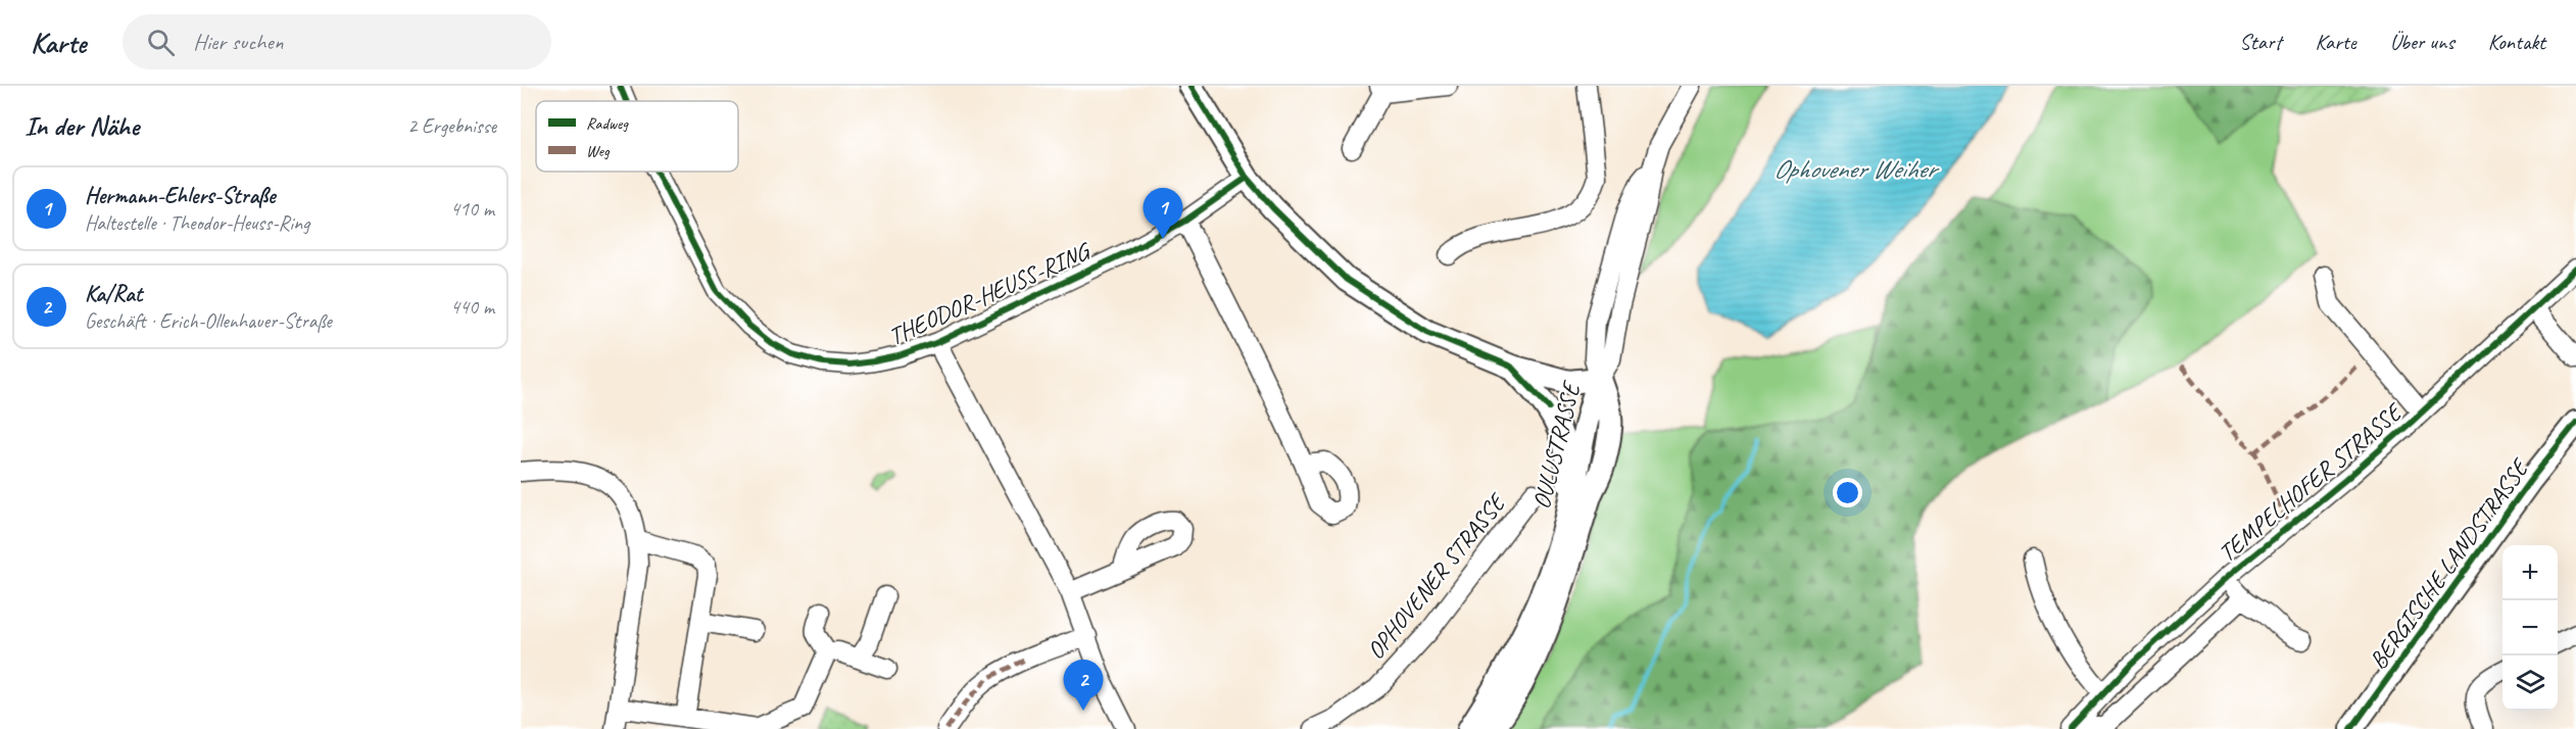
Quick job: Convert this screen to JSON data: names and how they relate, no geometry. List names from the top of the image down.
{
  "streets": {
    "main road": ["OULUSTRASSE", "BERGISCHE LANDSTRASSE"],
    "street": ["THEODOR-HEUSS-RING", "TEMPELHOFER STRASSE", "OPHOVENER STRASSE"]
  },
  "water": ["Ophovener Weiher"],
  "legend": ["Radweg", "Weg"],
  "page": {
    "header": "Karte",
    "search": "Hier suchen",
    "nav": [
      "Start",
      "Karte",
      "Über uns",
      "Kontakt"
    ],
    "heading": ["In der Nähe", "2 Ergebnisse"],
    "list": [
      {
        "mark": "1",
        "name": "Hermann-Ehlers-Straße",
        "note": "Haltestelle · Theodor-Heuss-Ring",
        "value": "410 m"
      },
      {
        "mark": "2",
        "name": "Ka/Rat",
        "note": "Geschäft · Erich-Ollenhauer-Straße",
        "value": "440 m"
      }
    ],
    "pins": ["1", "2"],
    "map_buttons": ["+", "−"]
  }
}
